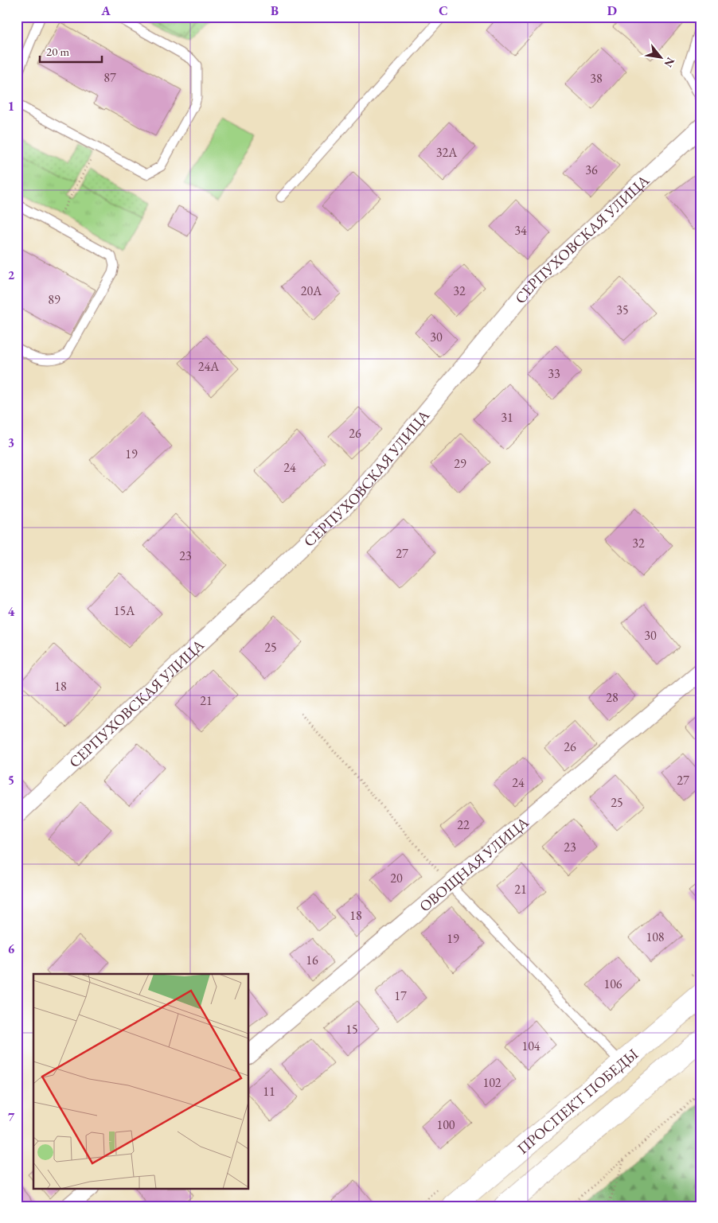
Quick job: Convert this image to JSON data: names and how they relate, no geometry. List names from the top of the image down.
{
  "streets": {
    "main road": ["ПРОСПЕКТ ПОБЕДЫ"],
    "street": ["СЕРПУХОВСКАЯ УЛИЦА", "ОВОЩНАЯ УЛИЦА"]
  },
  "house_numbers": [
    "87",
    "38",
    "32А",
    "36",
    "34",
    "20А",
    "32",
    "89",
    "35",
    "30",
    "24А",
    "33",
    "31",
    "26",
    "19",
    "29",
    "24",
    "32",
    "27",
    "23",
    "15А",
    "30",
    "25",
    "18",
    "28",
    "21",
    "26",
    "27",
    "24",
    "25",
    "22",
    "23",
    "20",
    "21",
    "18",
    "108",
    "19",
    "16",
    "106",
    "17",
    "15",
    "104",
    "102",
    "11",
    "100"
  ],
  "scale_bar": "20 m",
  "north": "bottom right",
  "grid": {
    "columns": [
      "A",
      "B",
      "C",
      "D"
    ],
    "rows": [
      "1",
      "2",
      "3",
      "4",
      "5",
      "6",
      "7"
    ]
  }
}
